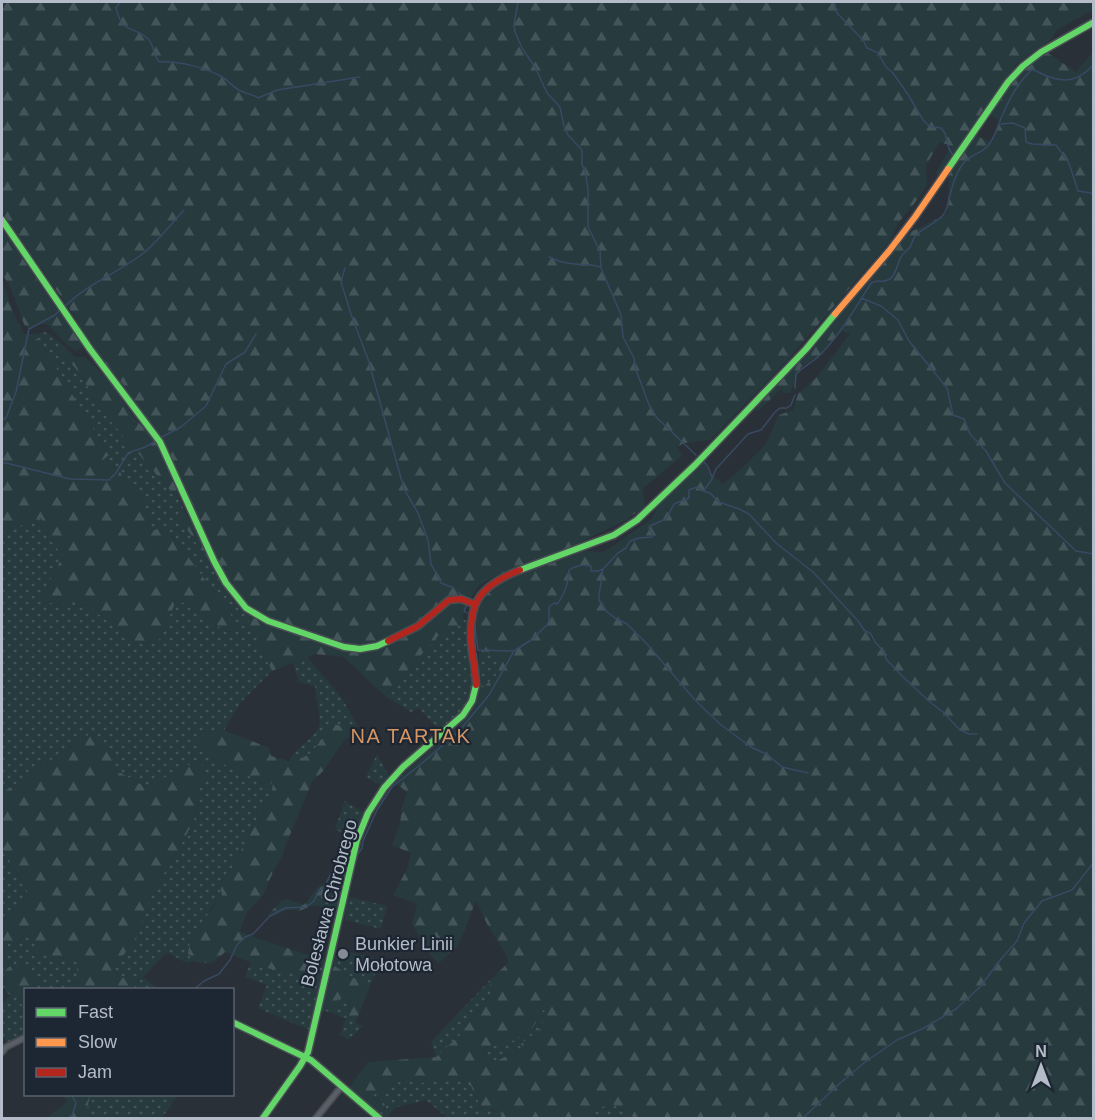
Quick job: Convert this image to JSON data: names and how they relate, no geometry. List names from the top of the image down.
{
  "streets": {
    "street": ["Bolesława Chrobrego"]
  },
  "districts": ["NA TARTAK"],
  "places": ["Bunkier Linii Mołotowa"],
  "legend": ["Fast", "Slow", "Jam"],
  "north": "top"
}
